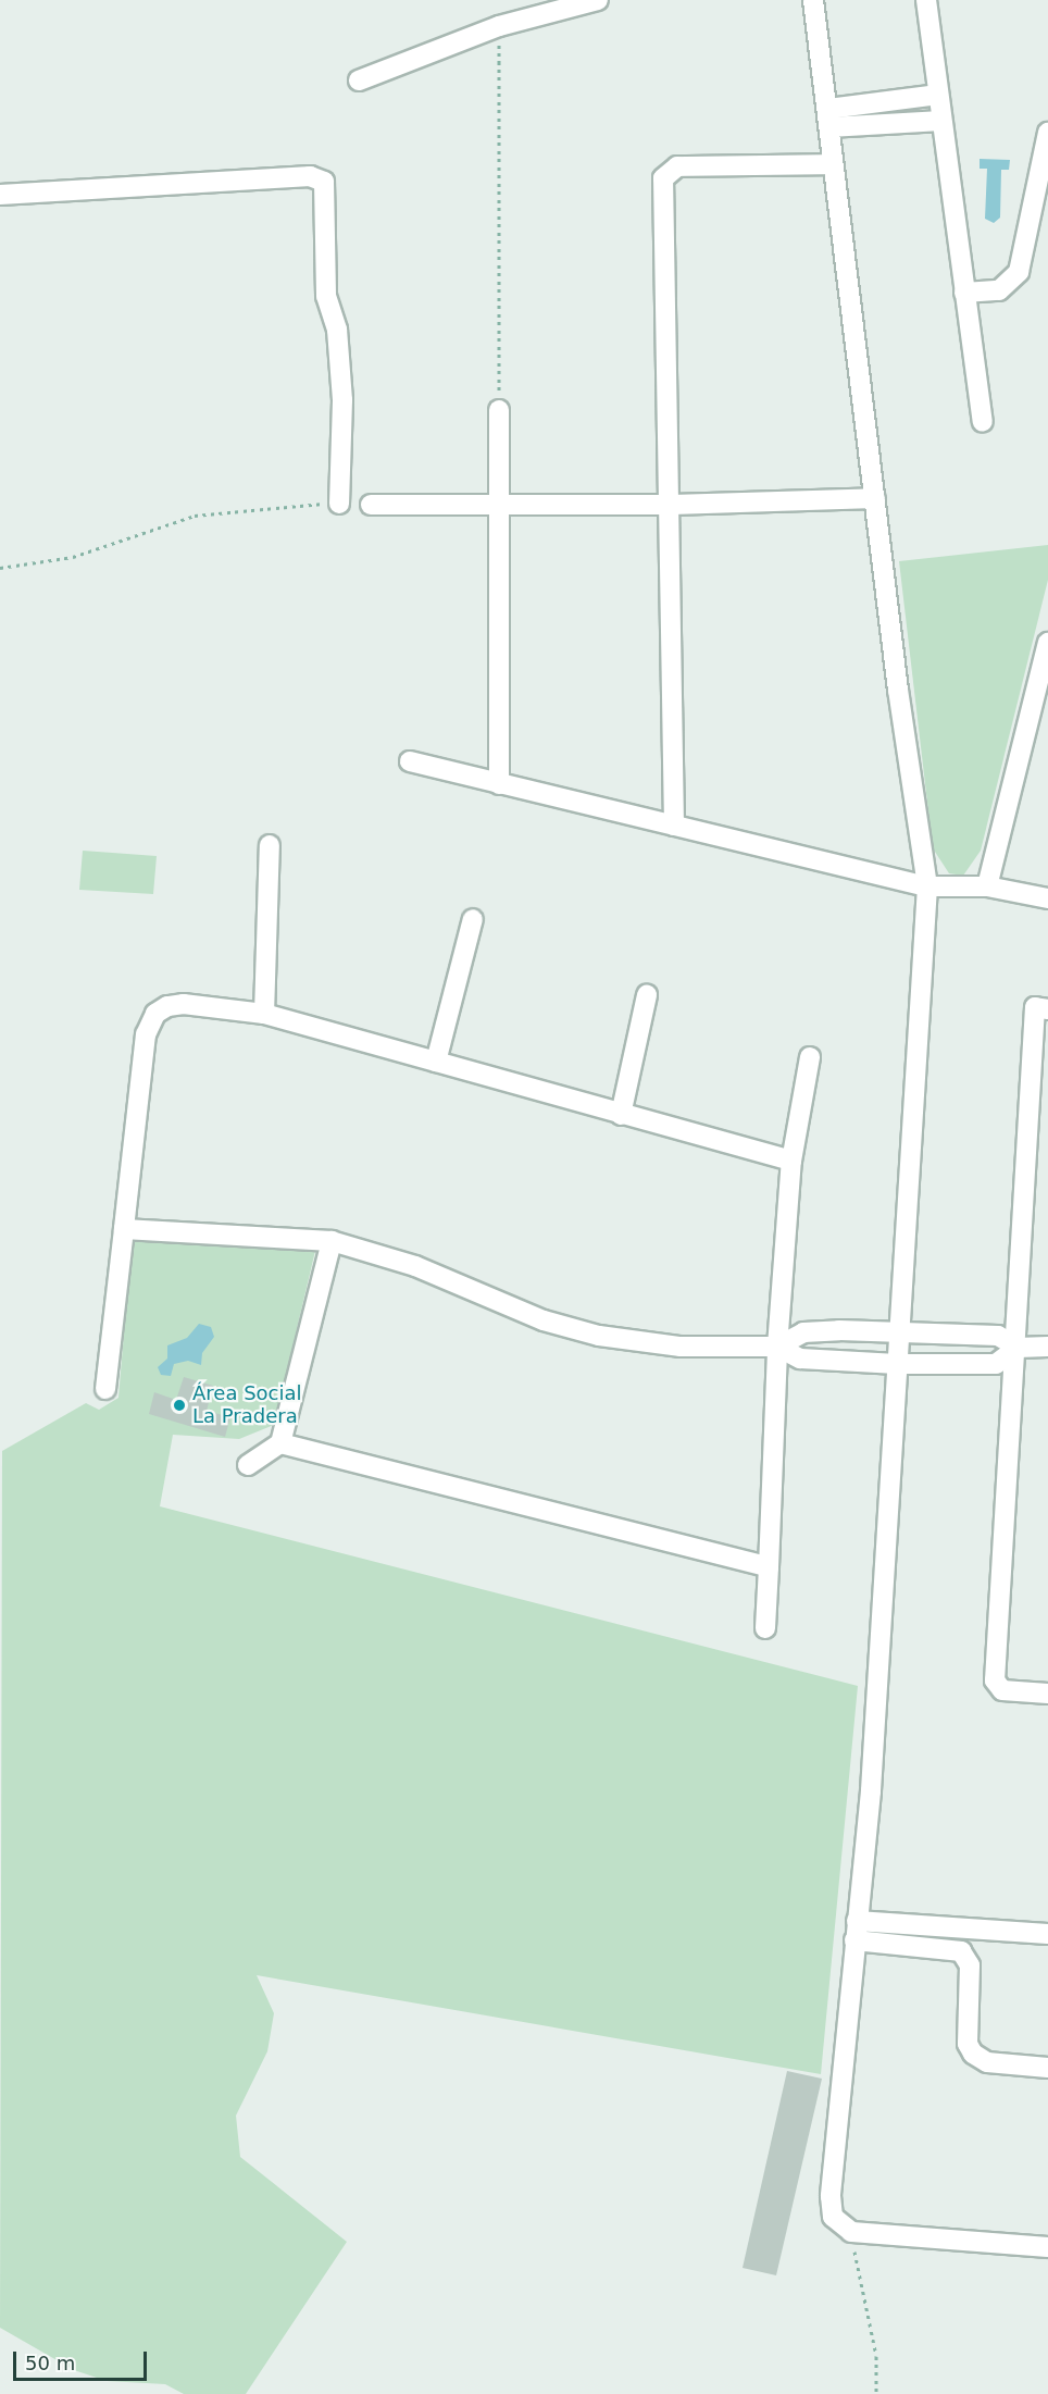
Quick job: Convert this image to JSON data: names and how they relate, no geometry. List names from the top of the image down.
{
  "places": ["Área Social La Pradera"],
  "scale_bar": "50 m"
}
